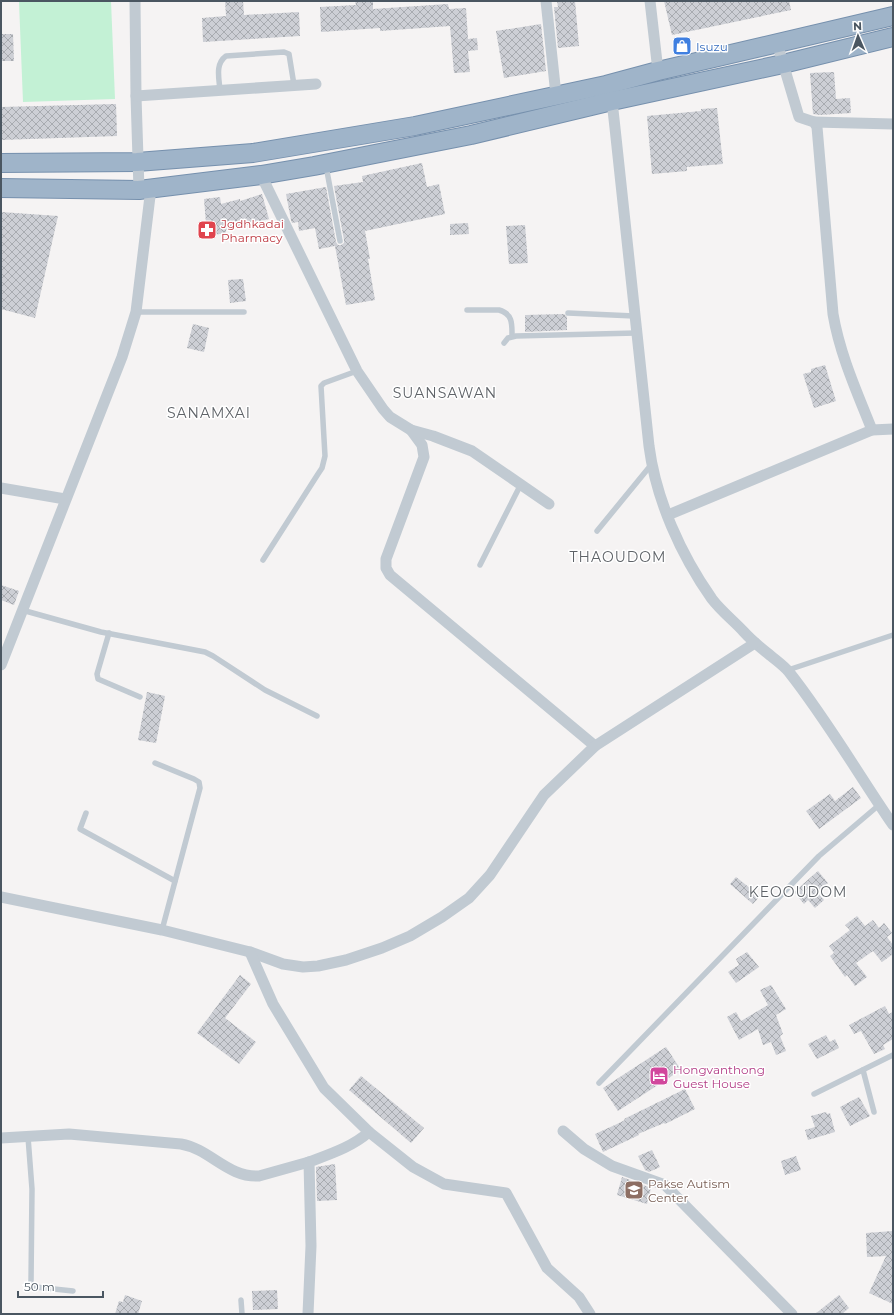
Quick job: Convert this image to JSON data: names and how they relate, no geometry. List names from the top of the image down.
{
  "districts": [
    "SUANSAWAN",
    "SANAMXAI",
    "THAOUDOM",
    "KEOOUDOM"
  ],
  "places": {
    "shop": ["Isuzu"],
    "pharmacy": ["Jgdhkadai Pharmacy"],
    "hotel": ["Hongvanthong Guest House"],
    "school or university": ["Pakse Autism Center"]
  },
  "scale_bar": "50 m",
  "north": "top"
}
